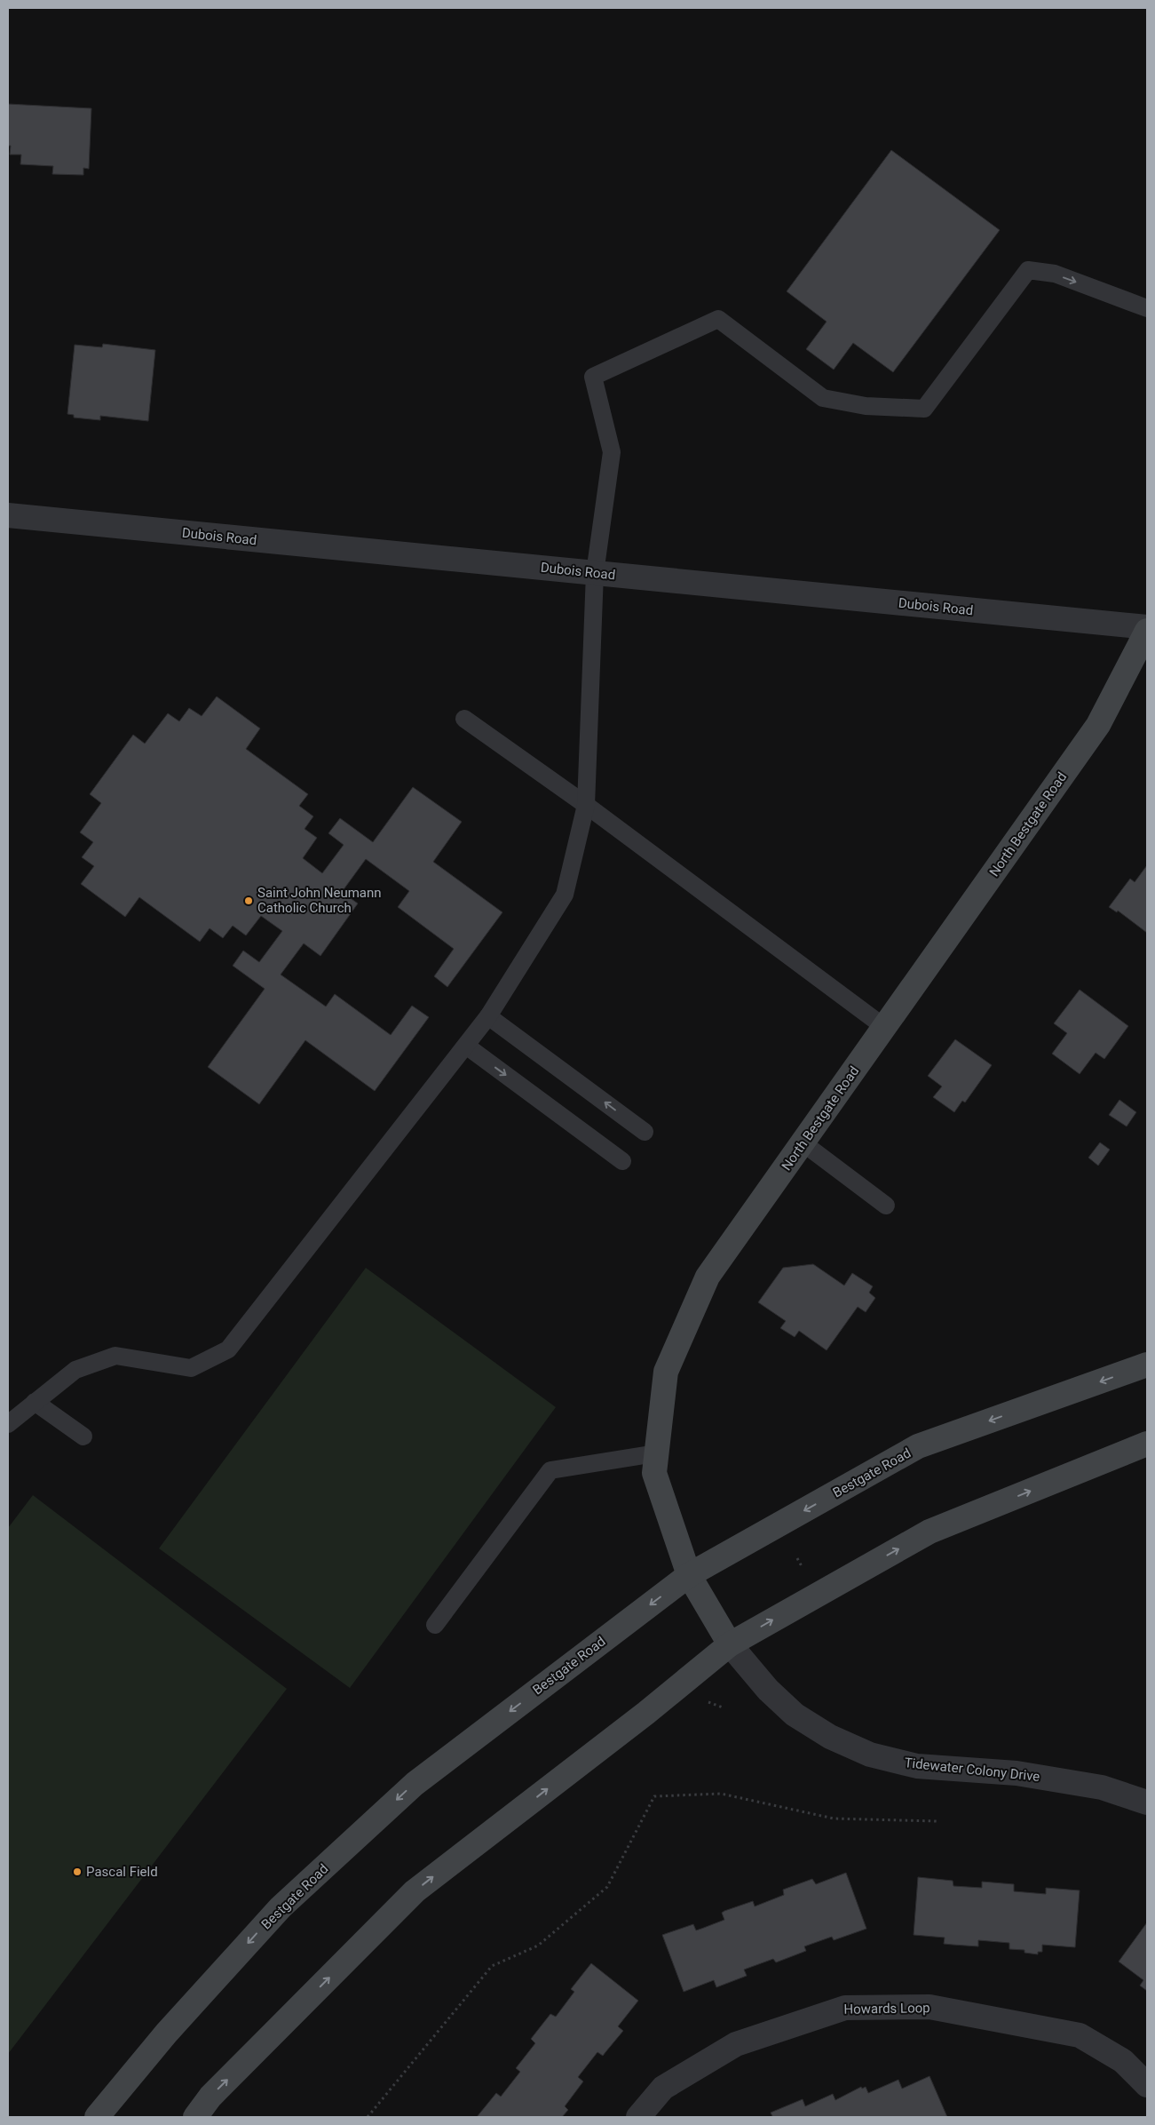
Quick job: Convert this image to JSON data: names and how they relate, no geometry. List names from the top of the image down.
{
  "streets": {
    "main road": ["North Bestgate Road", "Bestgate Road"],
    "street": ["Dubois Road", "Tidewater Colony Drive", "Howards Loop"]
  },
  "crossings": [
    ["Dubois Road", "North Bestgate Road"],
    ["North Bestgate Road", "Bestgate Road"],
    ["North Bestgate Road", "Tidewater Colony Drive"]
  ],
  "places": ["Saint John Neumann Catholic Church", "Pascal Field"]
}
